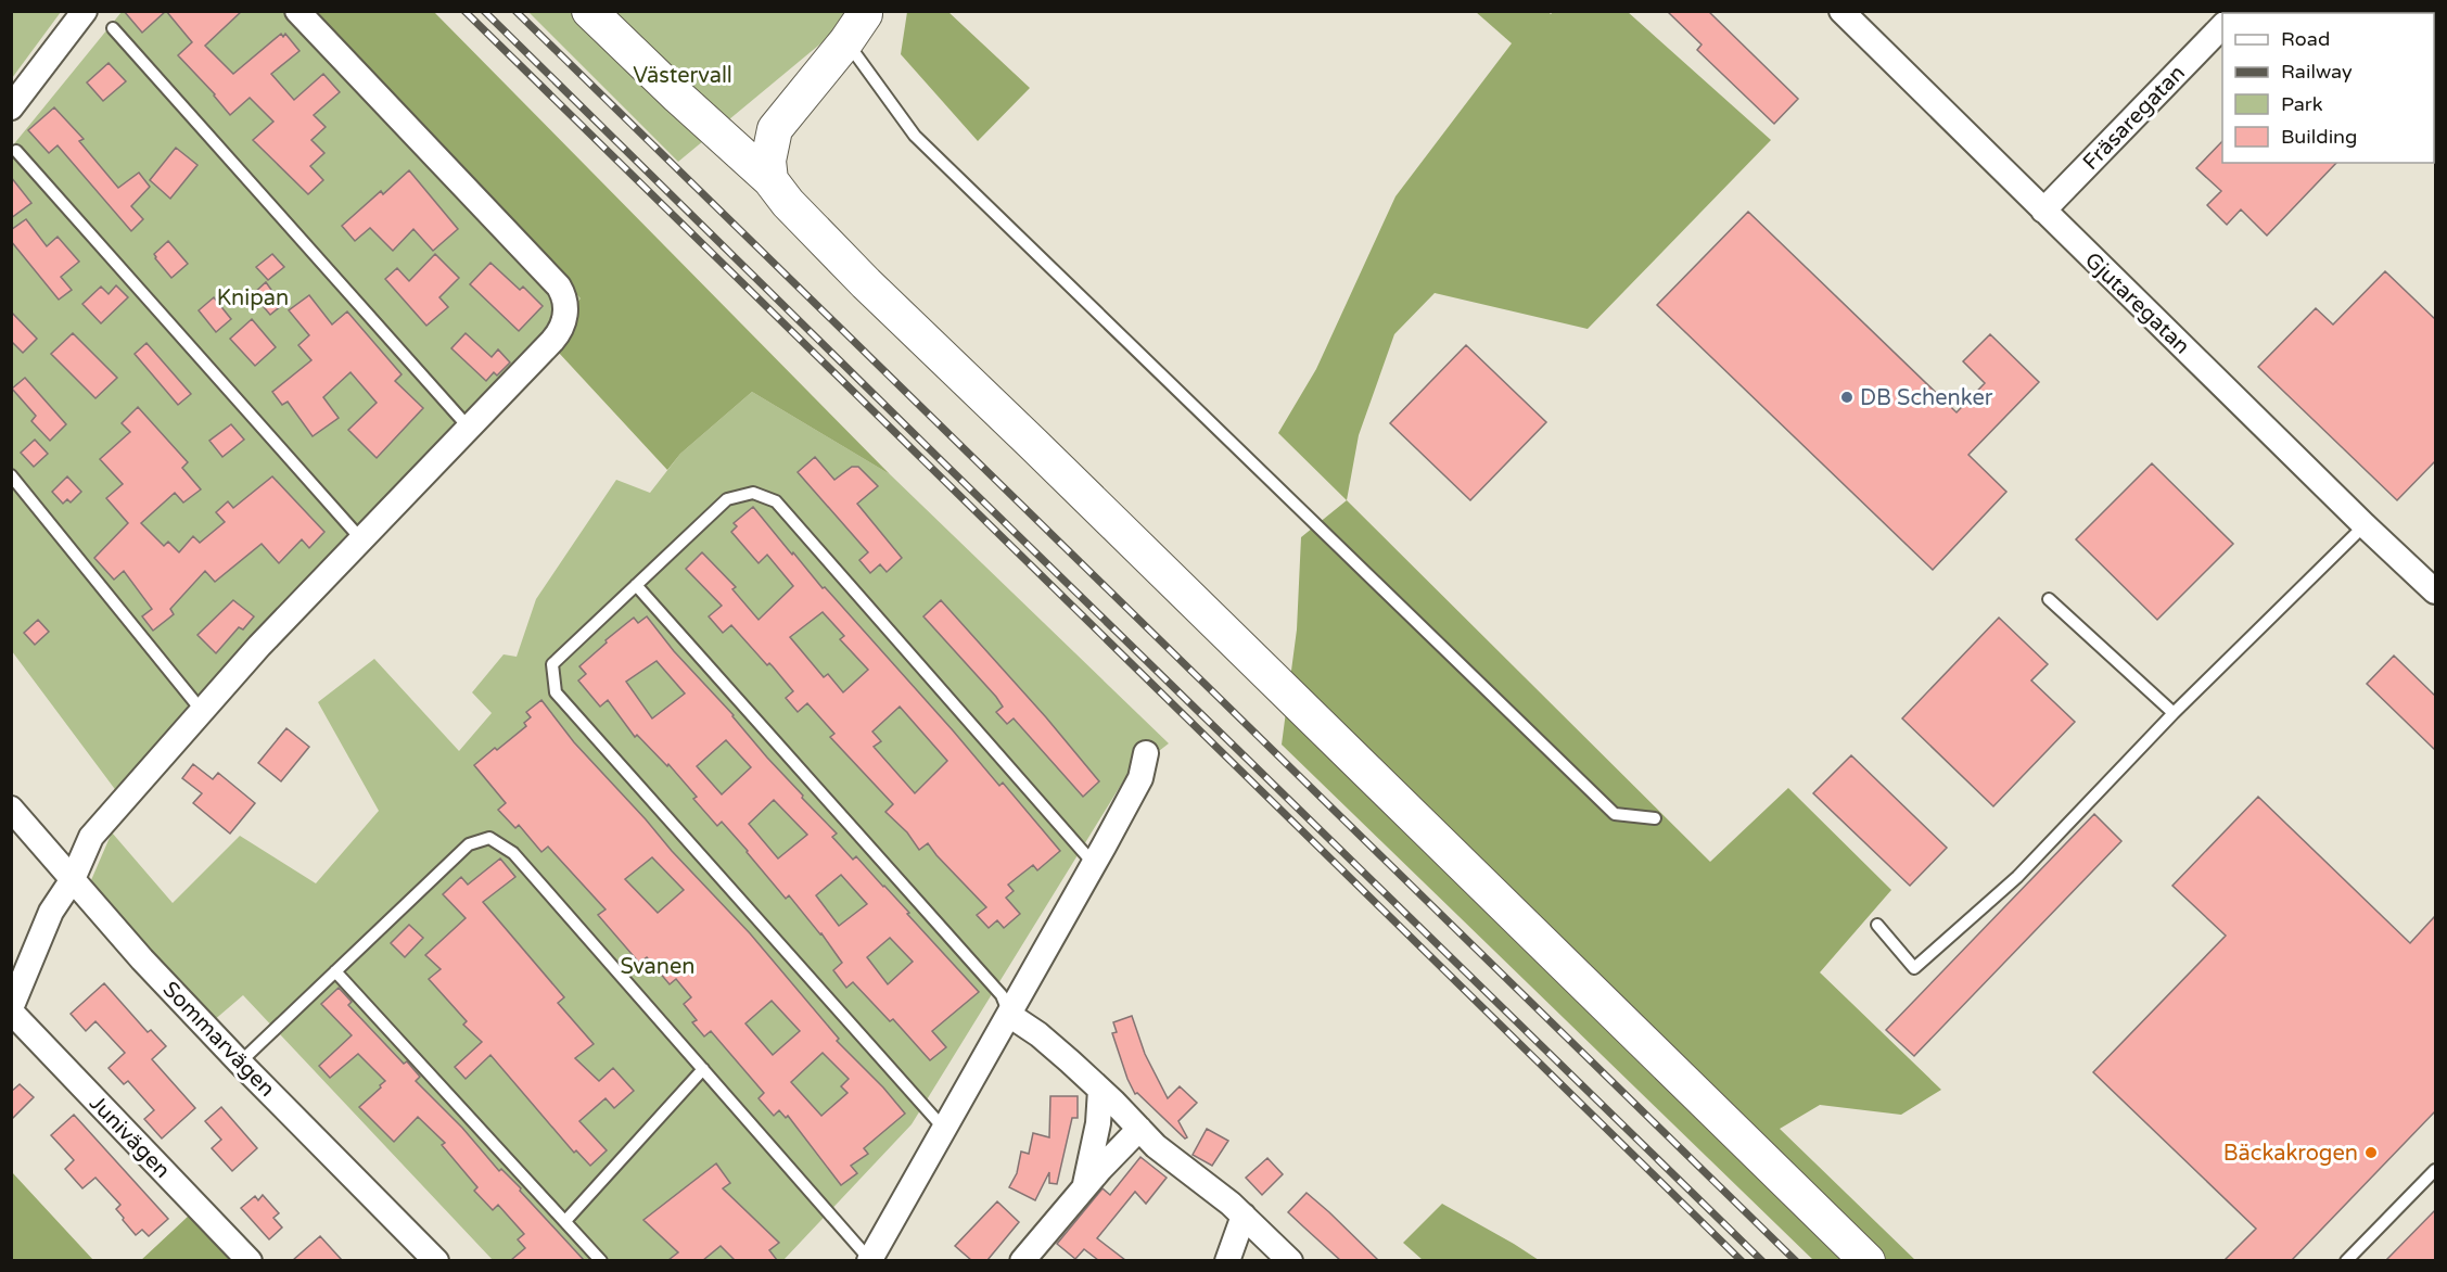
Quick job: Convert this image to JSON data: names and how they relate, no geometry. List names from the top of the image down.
{
  "streets": {
    "street": [
      "Fräsaregatan",
      "Gjutaregatan",
      "Sommarvägen",
      "Junivägen"
    ]
  },
  "crossings": [
    ["Fräsaregatan", "Gjutaregatan"]
  ],
  "parks": ["Västervall", "Knipan", "Svanen"],
  "places": ["DB Schenker", "Bäckakrogen"],
  "legend": [
    "Road",
    "Railway",
    "Park",
    "Building"
  ]
}
